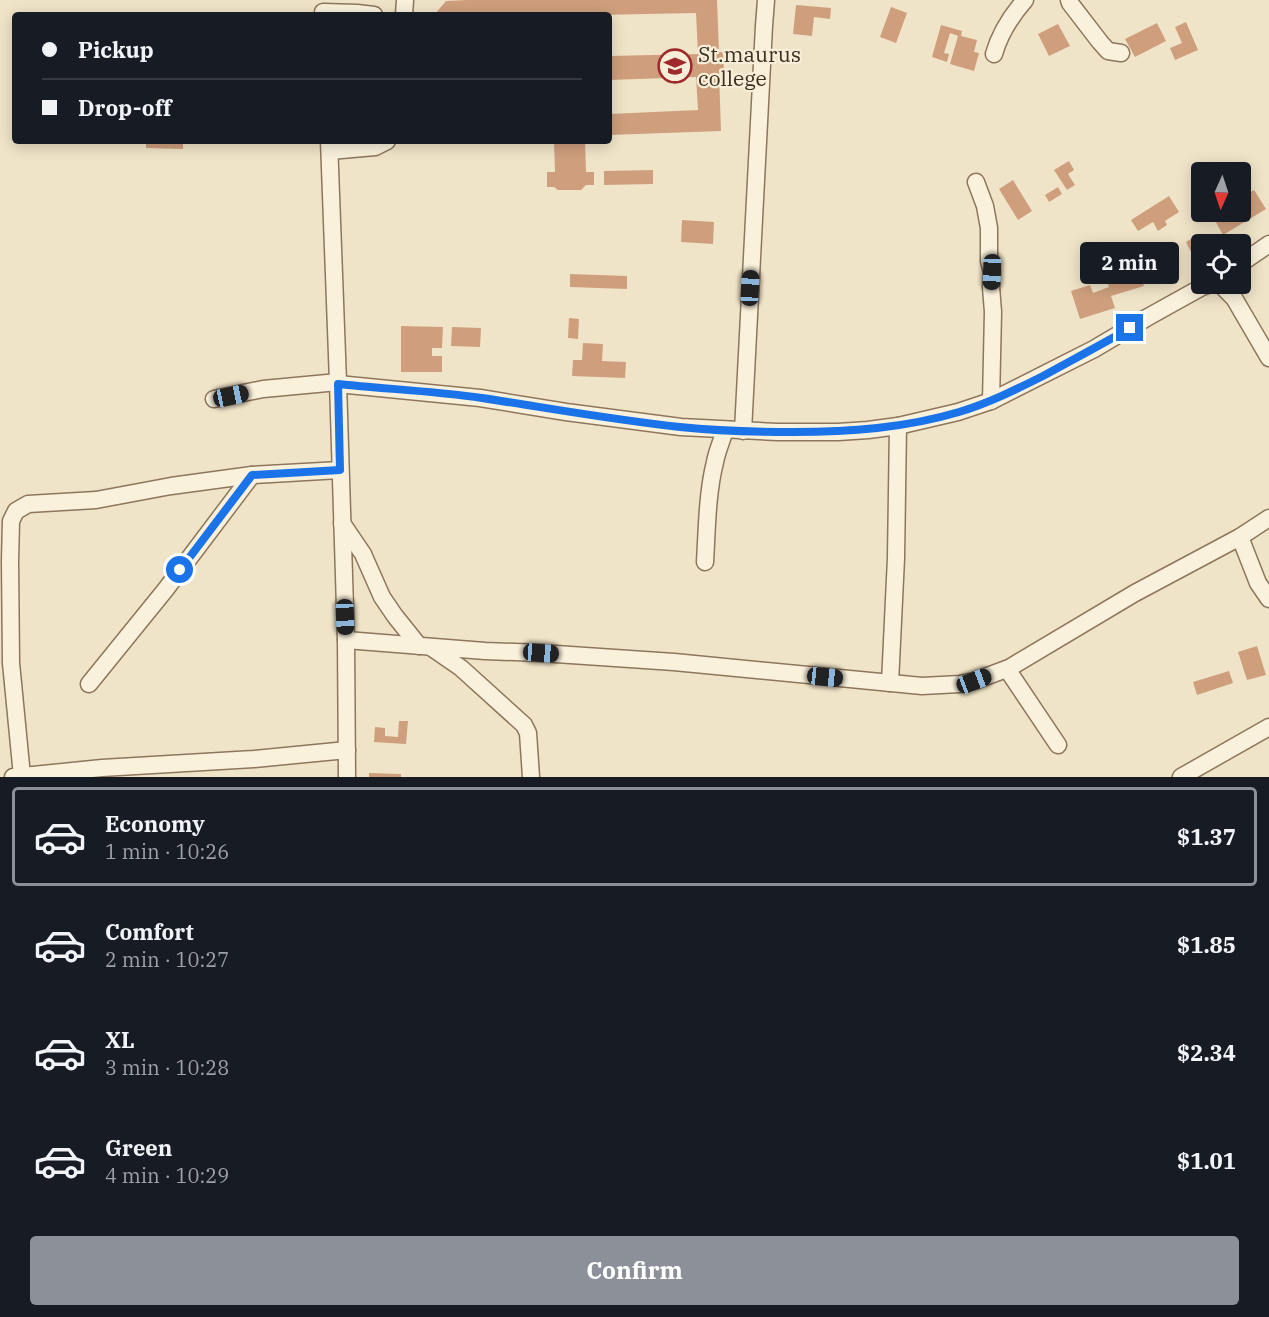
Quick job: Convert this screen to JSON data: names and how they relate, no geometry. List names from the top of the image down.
{
  "places": {
    "school or university": ["St.maurus college"]
  },
  "north": "bottom",
  "page": {
    "banner": ["Pickup", "Drop-off"],
    "bubble": "2 min",
    "list": [
      {
        "name": "Economy",
        "note": "1 min · 10:26",
        "value": "$1.37"
      },
      {
        "name": "Comfort",
        "note": "2 min · 10:27",
        "value": "$1.85"
      },
      {
        "name": "XL",
        "note": "3 min · 10:28",
        "value": "$2.34"
      },
      {
        "name": "Green",
        "note": "4 min · 10:29",
        "value": "$1.01"
      }
    ],
    "buttons": "Confirm"
  }
}
